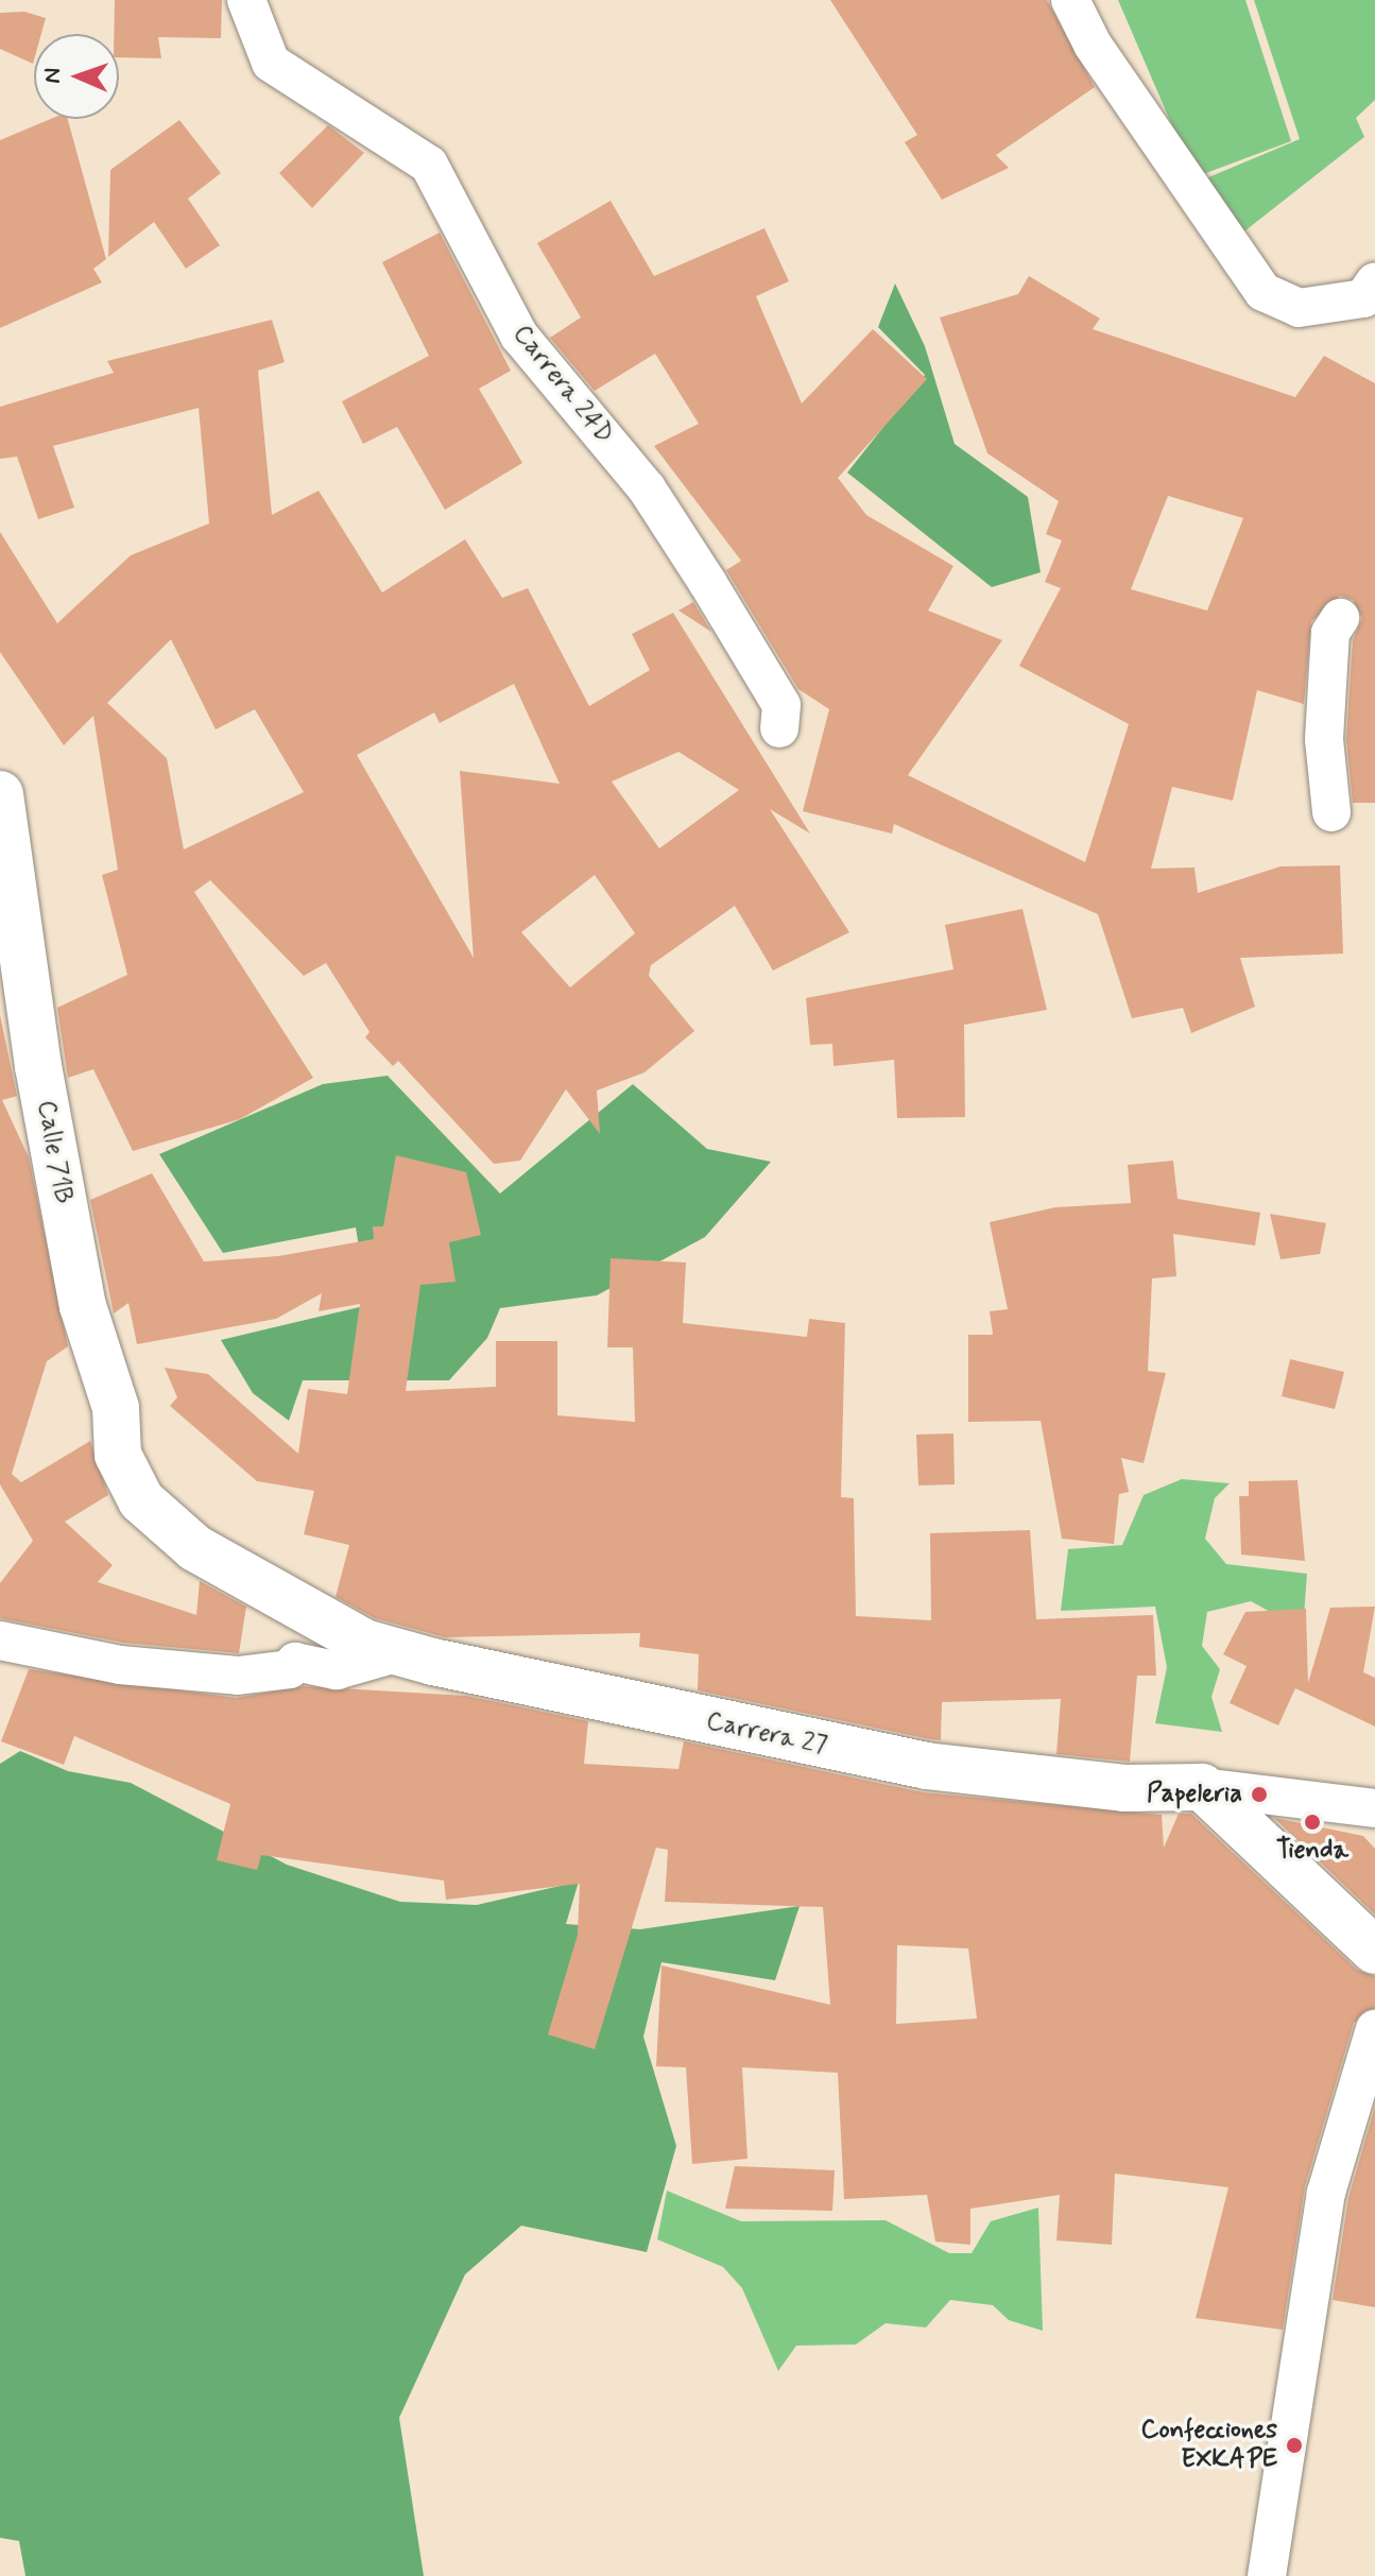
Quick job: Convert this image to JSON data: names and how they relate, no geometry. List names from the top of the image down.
{
  "streets": {
    "street": ["Carrera 24D", "Calle 71B", "Carrera 27"]
  },
  "crossings": [
    ["Calle 71B", "Carrera 27"]
  ],
  "places": ["Papeleria", "Tienda", "Confecciones EXKAPE"],
  "north": "left"
}
